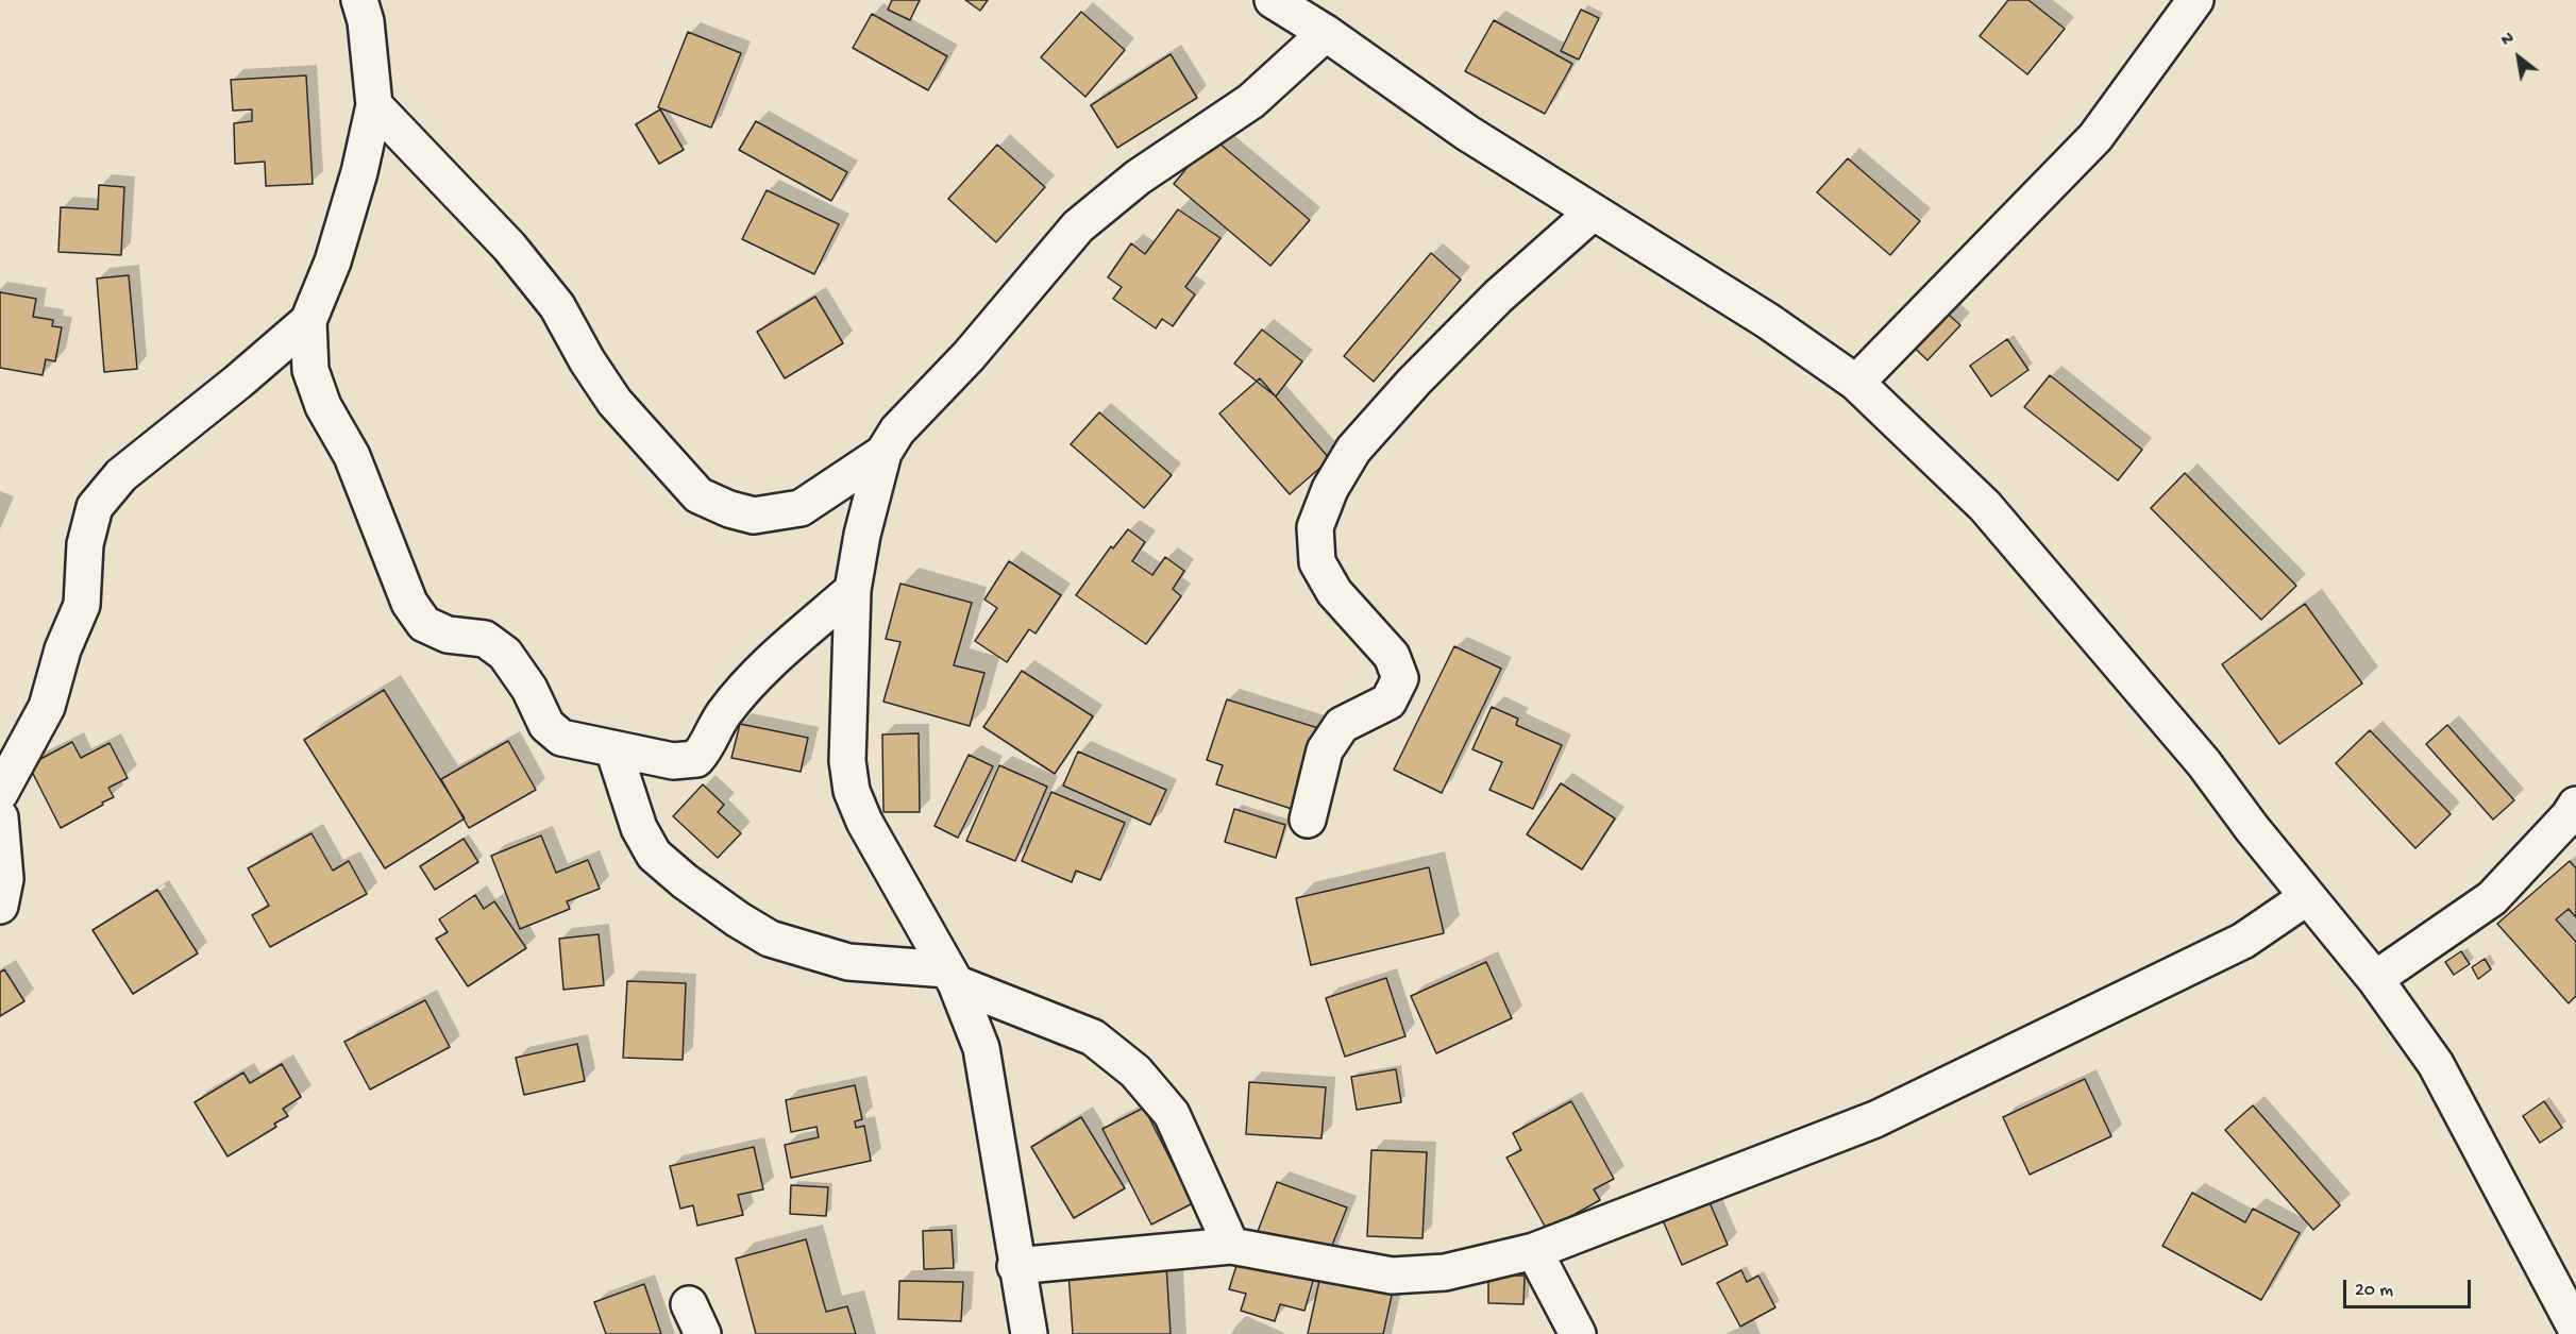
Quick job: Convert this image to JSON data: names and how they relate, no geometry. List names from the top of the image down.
{
  "scale_bar": "20 m",
  "north": "top left"
}
